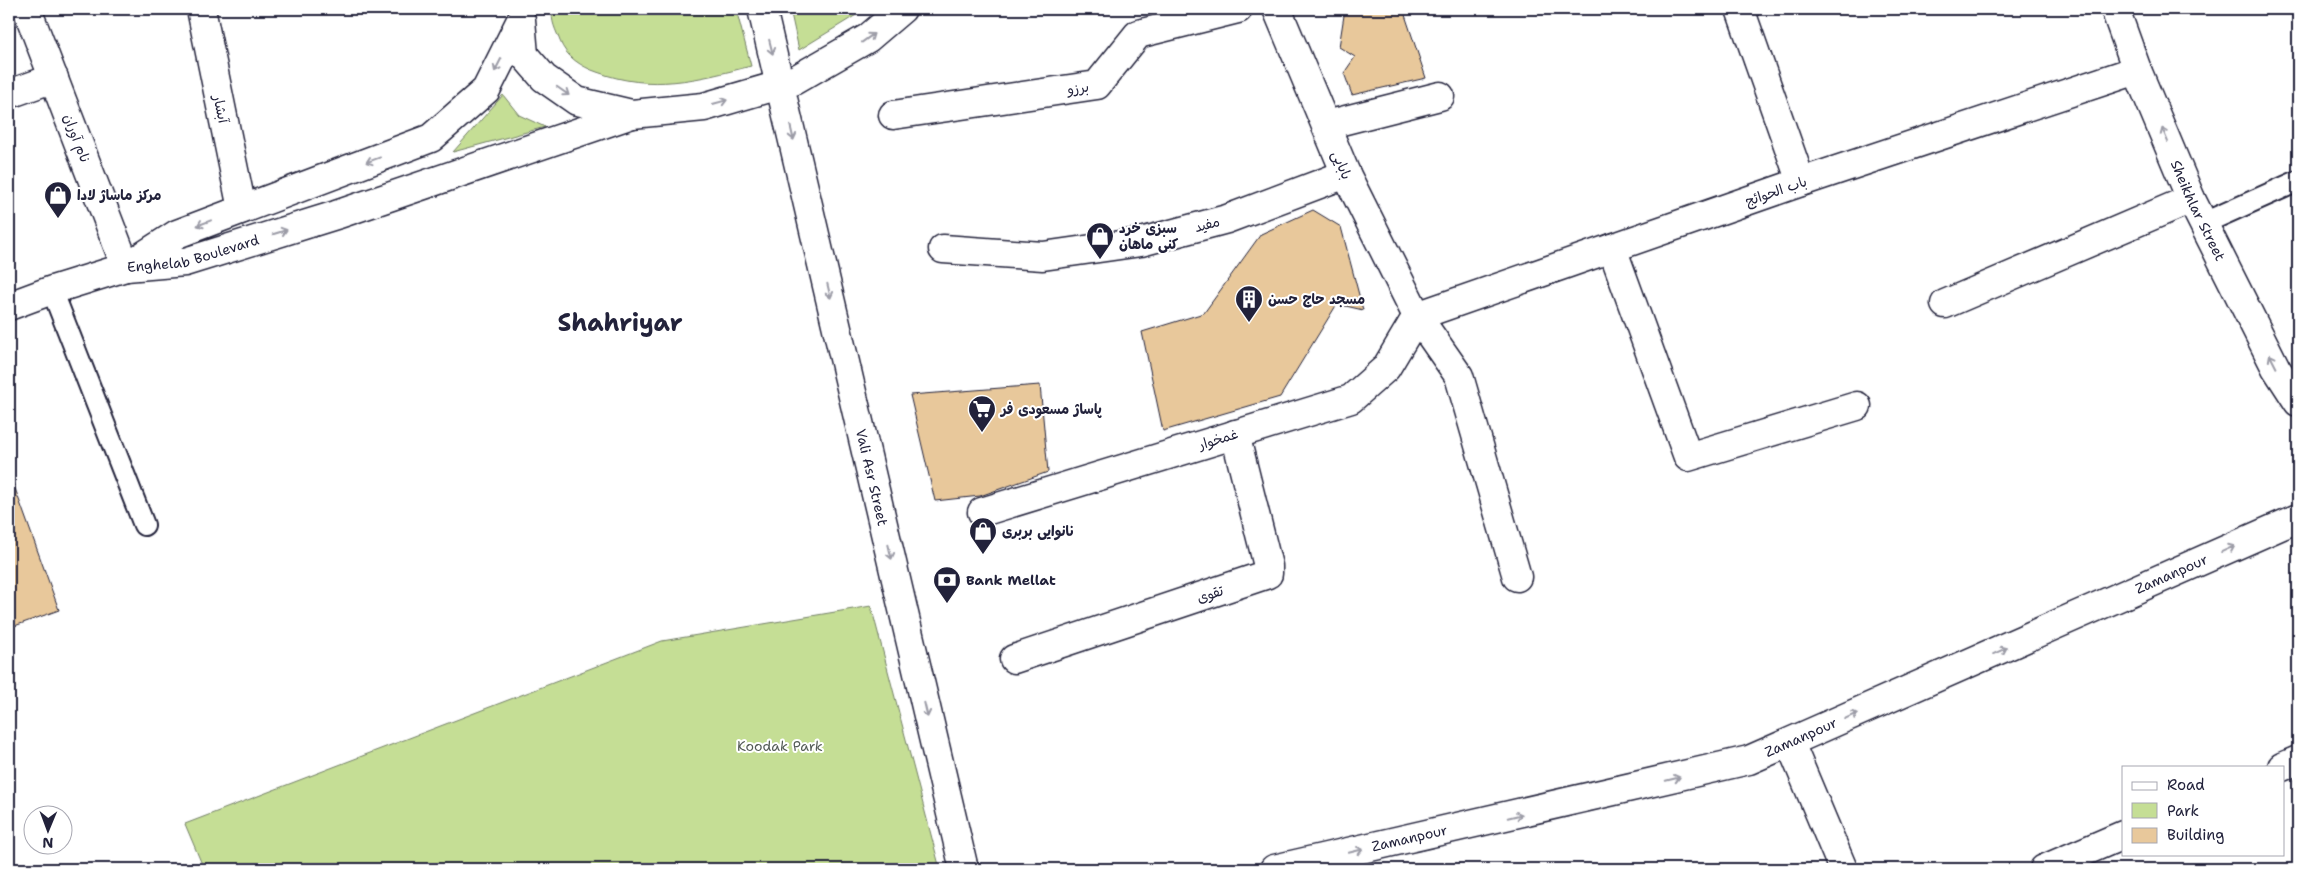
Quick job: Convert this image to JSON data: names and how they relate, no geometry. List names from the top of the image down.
{
  "streets": {
    "street": [
      "برزو",
      "آبشار",
      "نام آوران",
      "بابایی",
      "باب الحوائج",
      "Sheikhlar Street",
      "مفید",
      "Enghelab Boulevard",
      "غمخوار",
      "Vali Asr Street",
      "Zamanpour",
      "تقوی"
    ]
  },
  "crossings": [
    ["آبشار", "Enghelab Boulevard"],
    ["نام آوران", "Enghelab Boulevard"],
    ["بابایی", "باب الحوائج"],
    ["بابایی", "مفید"],
    ["بابایی", "غمخوار"],
    ["باب الحوائج", "Sheikhlar Street"],
    ["باب الحوائج", "غمخوار"],
    ["غمخوار", "تقوی"]
  ],
  "one_way": ["Sheikhlar Street", "Vali Asr Street", "Zamanpour"],
  "districts": ["Shahriyar"],
  "parks": ["Koodak Park"],
  "places": {
    "shop": ["مرکز ماساژ لادا", "سبزی خرد کنی ماهان", "نانوایی بربری"],
    "building": ["مسجد حاج حسن"],
    "supermarket": ["پاساژ مسعودی فر"],
    "bank": ["Bank Mellat"]
  },
  "legend": ["Road", "Park", "Building"],
  "north": "bottom"
}
